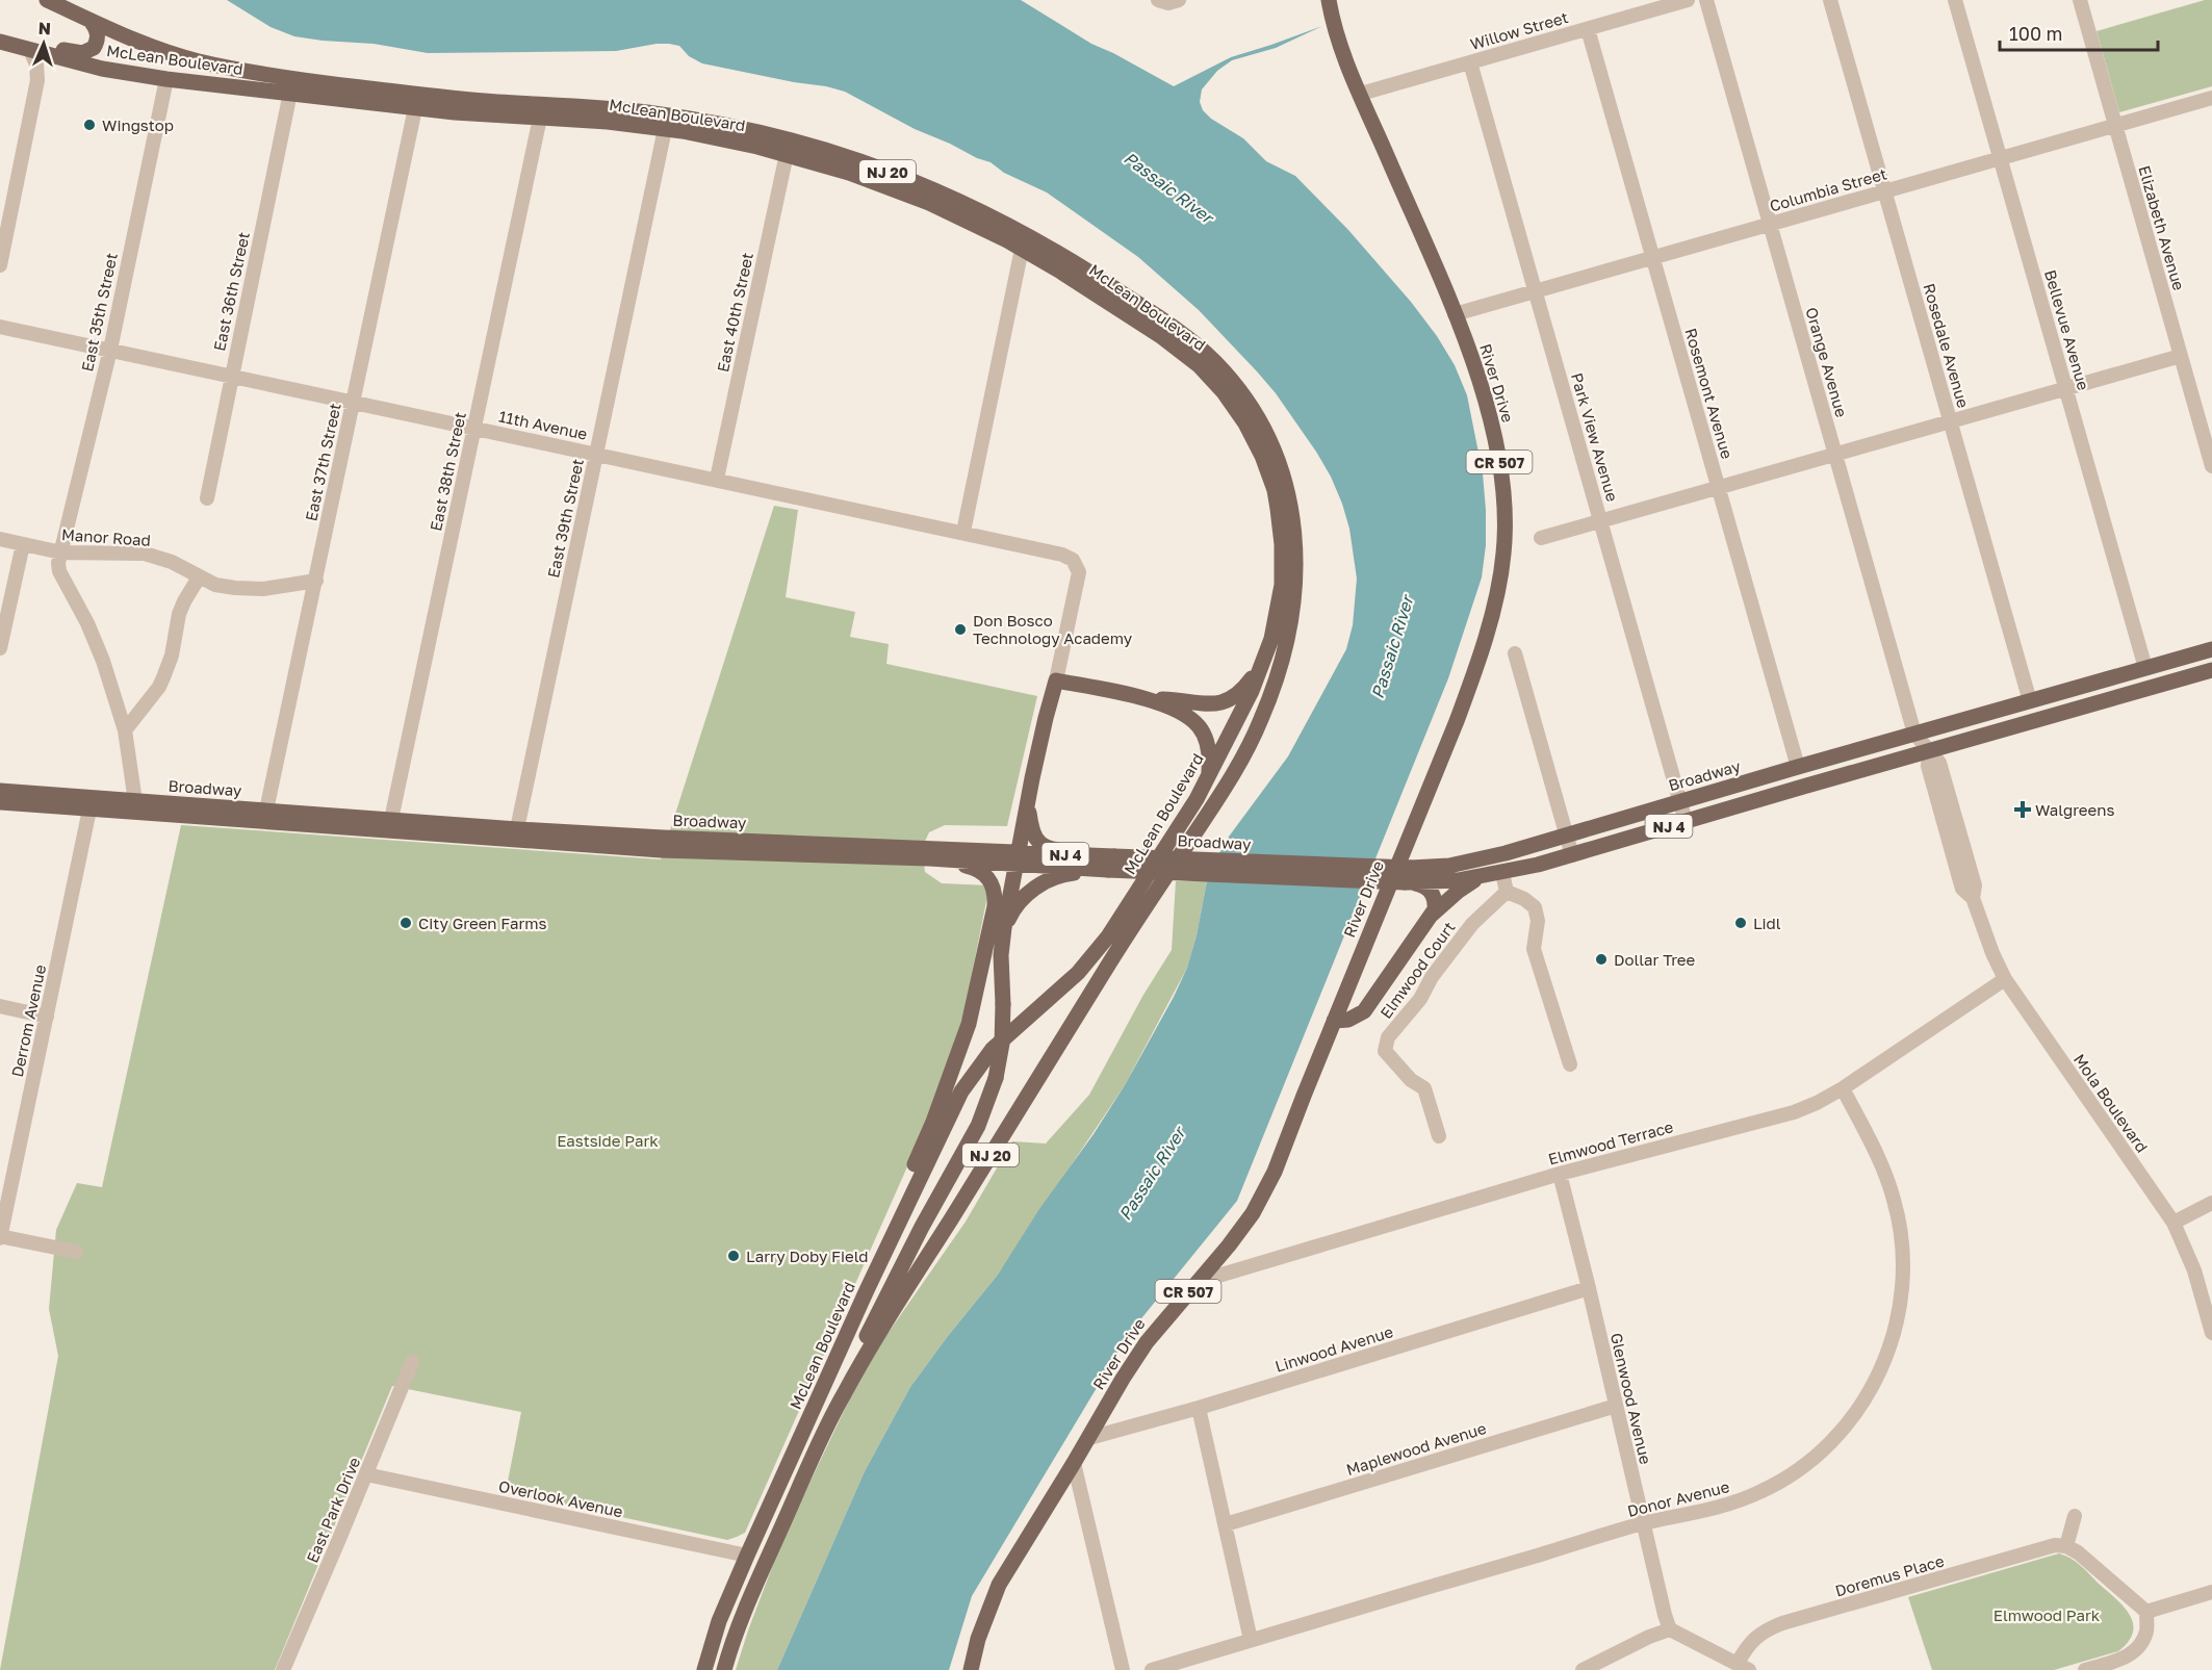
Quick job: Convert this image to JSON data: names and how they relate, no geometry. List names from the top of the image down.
{
  "streets": {
    "main road": [
      "McLean Boulevard",
      "NJ 20",
      "River Drive",
      "CR 507",
      "Broadway",
      "NJ 4"
    ],
    "street": [
      "Willow Street",
      "Columbia Street",
      "Elizabeth Avenue",
      "East 36th Street",
      "East 35th Street",
      "East 40th Street",
      "Bellevue Avenue",
      "Rosedale Avenue",
      "Orange Avenue",
      "Rosemont Avenue",
      "11th Avenue",
      "Park View Avenue",
      "East 37th Street",
      "East 38th Street",
      "East 39th Street",
      "Manor Road",
      "Elmwood Court",
      "Derrom Avenue",
      "Mola Boulevard",
      "Elmwood Terrace",
      "Linwood Avenue",
      "Glenwood Avenue",
      "Maplewood Avenue",
      "Overlook Avenue",
      "Donor Avenue",
      "East Park Drive",
      "Doremus Place"
    ]
  },
  "crossings": [
    ["Willow Street", "River Drive"],
    ["Willow Street", "Rosemont Avenue"],
    ["Willow Street", "Park View Avenue"],
    ["Willow Street", "CR 507"],
    ["McLean Boulevard", "East 36th Street"],
    ["McLean Boulevard", "East 35th Street"],
    ["McLean Boulevard", "East 40th Street"],
    ["McLean Boulevard", "East 37th Street"],
    ["McLean Boulevard", "East 38th Street"],
    ["McLean Boulevard", "East 39th Street"],
    ["McLean Boulevard", "Overlook Avenue"],
    ["Columbia Street", "Elizabeth Avenue"],
    ["Columbia Street", "Bellevue Avenue"],
    ["Columbia Street", "Rosedale Avenue"],
    ["Columbia Street", "Orange Avenue"],
    ["Columbia Street", "River Drive"],
    ["Columbia Street", "Rosemont Avenue"],
    ["Columbia Street", "Park View Avenue"],
    ["East 36th Street", "11th Avenue"],
    ["East 35th Street", "11th Avenue"],
    ["East 35th Street", "Manor Road"],
    ["East 40th Street", "11th Avenue"],
    ["Bellevue Avenue", "Broadway"],
    ["Rosedale Avenue", "Broadway"],
    ["Orange Avenue", "Broadway"],
    ["River Drive", "CR 507"],
    ["River Drive", "Elmwood Terrace"],
    ["River Drive", "Linwood Avenue"],
    ["Rosemont Avenue", "Broadway"],
    ["11th Avenue", "East 37th Street"],
    ["11th Avenue", "East 38th Street"],
    ["11th Avenue", "East 39th Street"],
    ["Park View Avenue", "Broadway"],
    ["East 37th Street", "Manor Road"],
    ["East 37th Street", "Broadway"],
    ["East 38th Street", "Broadway"],
    ["East 39th Street", "Broadway"],
    ["Broadway", "Derrom Avenue"],
    ["Broadway", "Mola Boulevard"],
    ["Mola Boulevard", "Elmwood Terrace"],
    ["Elmwood Terrace", "Glenwood Avenue"],
    ["Elmwood Terrace", "Donor Avenue"],
    ["Linwood Avenue", "Glenwood Avenue"],
    ["Glenwood Avenue", "Maplewood Avenue"],
    ["Glenwood Avenue", "Donor Avenue"],
    ["Overlook Avenue", "East Park Drive"]
  ],
  "water": ["Passaic River"],
  "parks": ["Eastside Park", "Elmwood Park"],
  "places": {
    "other": [
      "Wingstop",
      "Don Bosco Technology Academy",
      "City Green Farms",
      "Lidl",
      "Dollar Tree",
      "Larry Doby Field"
    ],
    "health": ["Walgreens"]
  },
  "scale_bar": "100 m",
  "north": "top"
}
